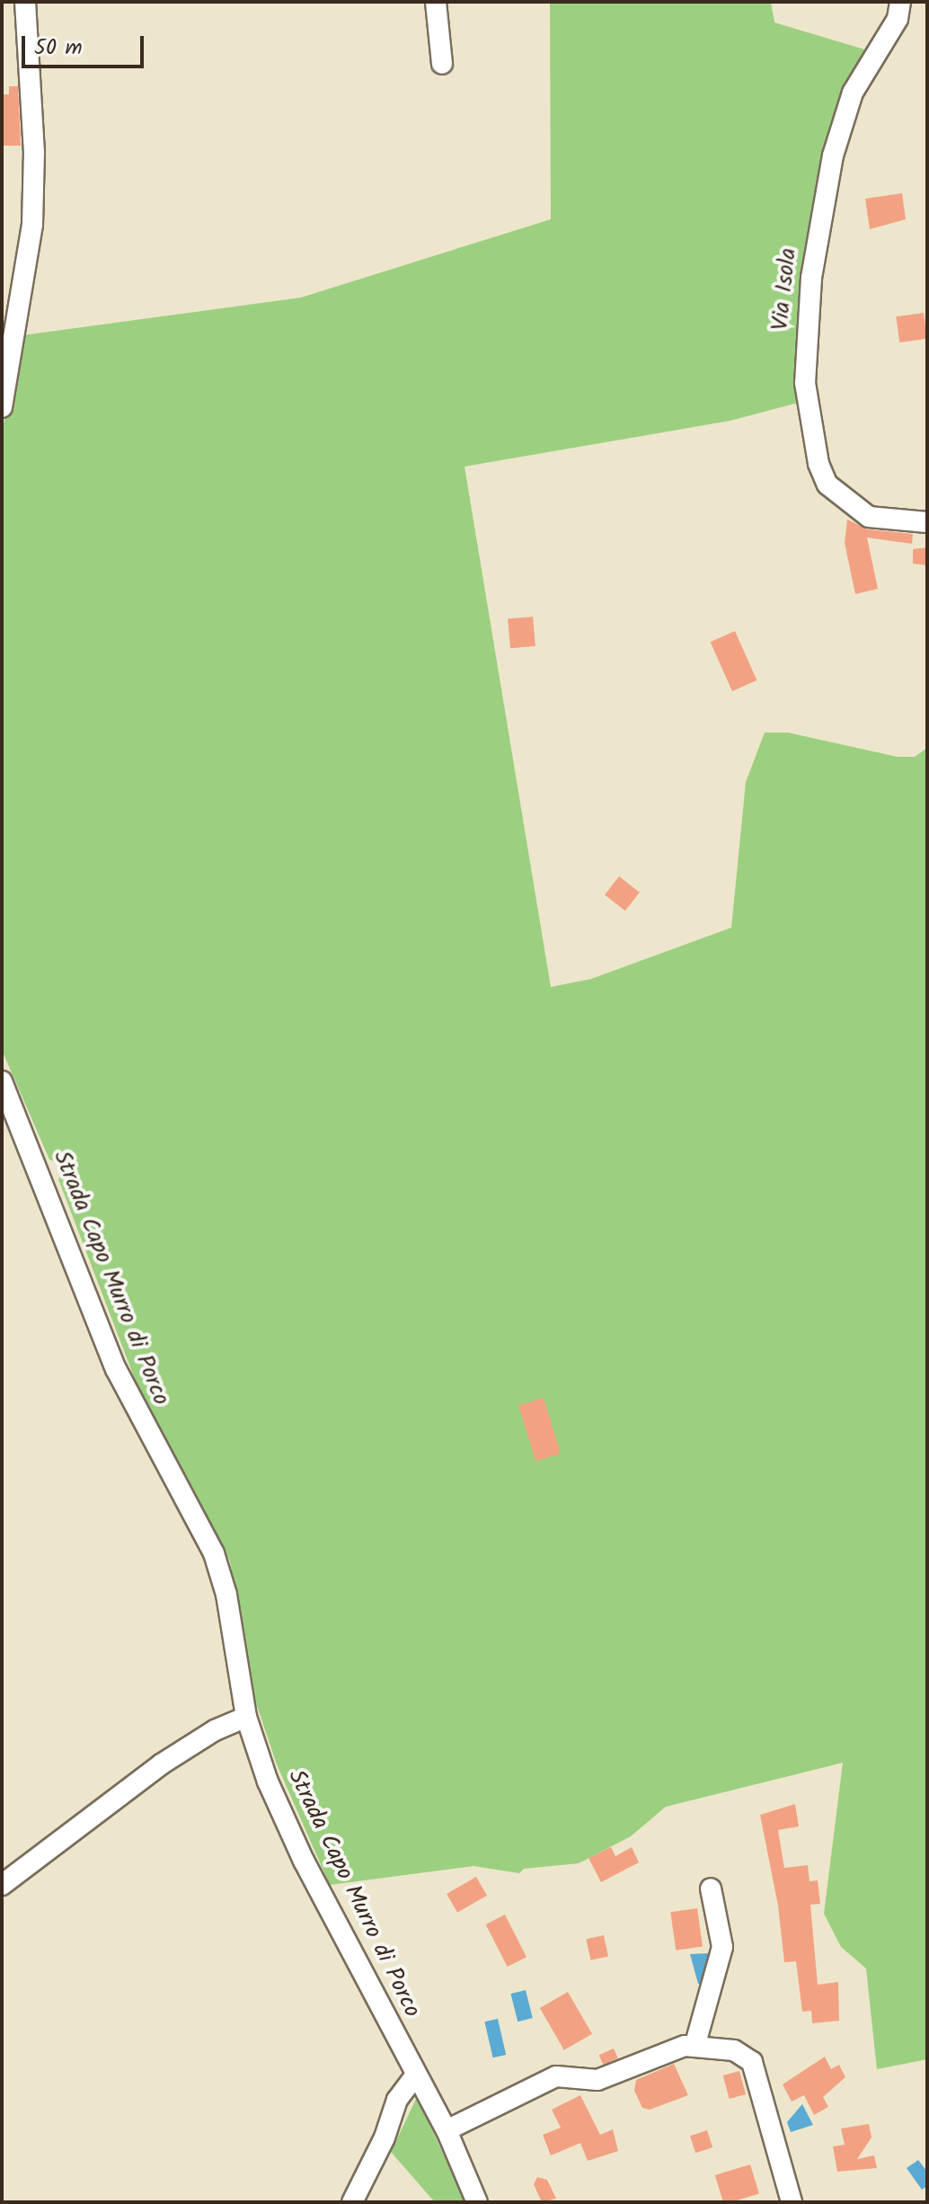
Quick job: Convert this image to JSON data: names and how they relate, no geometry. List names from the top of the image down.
{
  "streets": {
    "street": ["Via Isola", "Strada Capo Murro di Porco"]
  },
  "scale_bar": "50 m"
}
